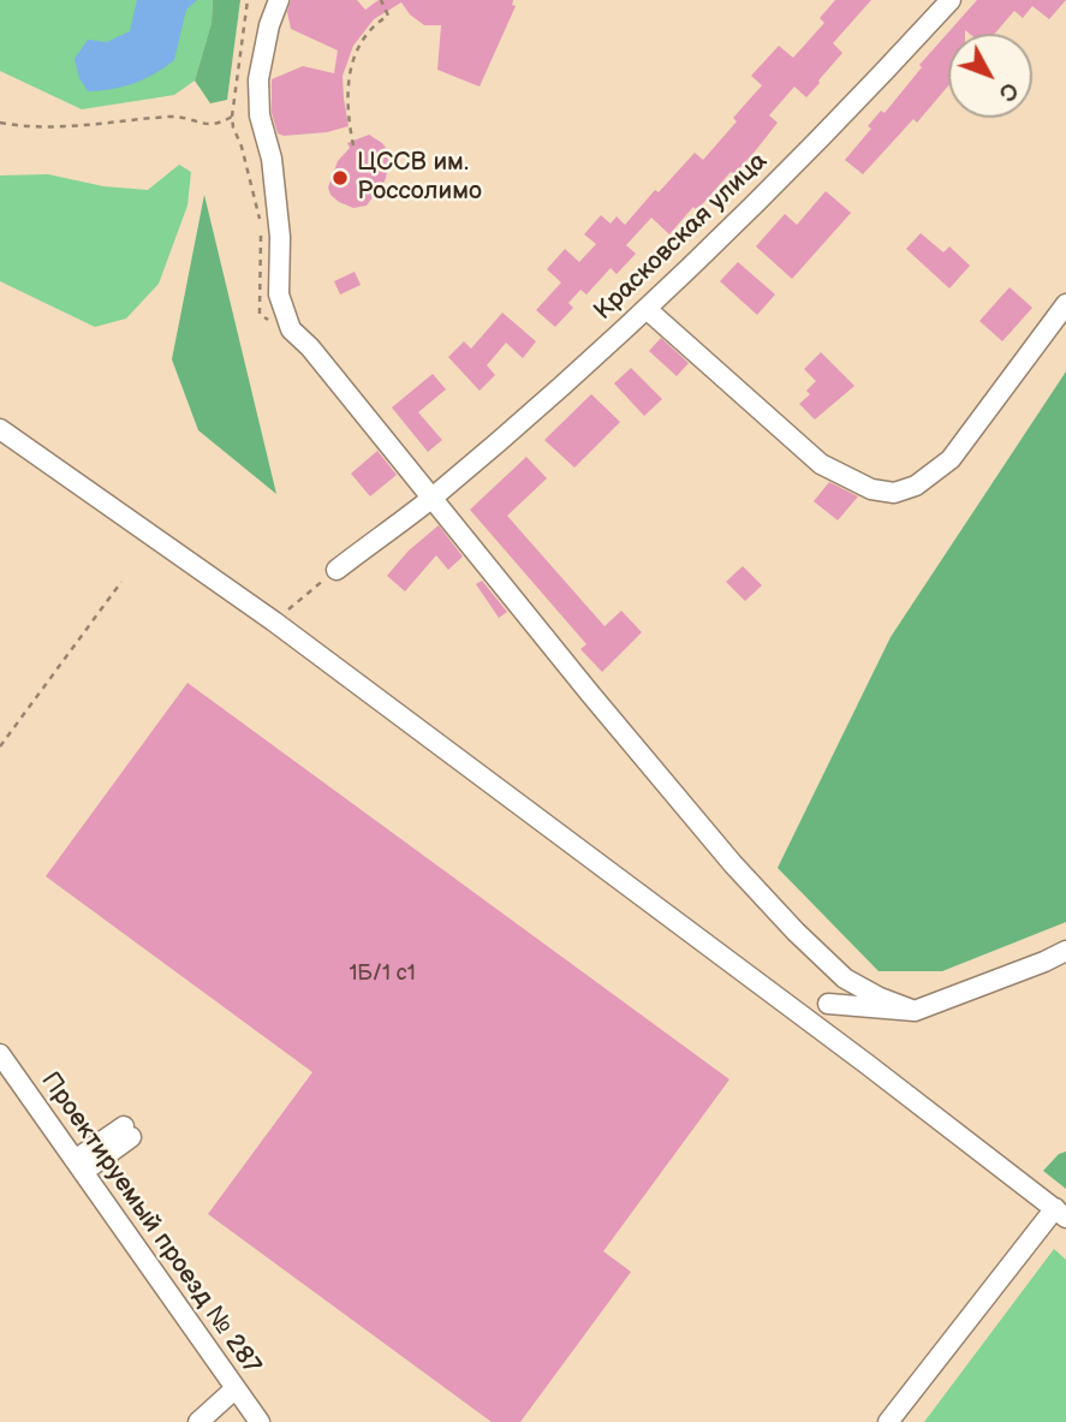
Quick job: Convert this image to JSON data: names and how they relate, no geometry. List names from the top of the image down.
{
  "streets": {
    "street": ["Красковская улица", "Проектируемый проезд № 287"]
  },
  "places": ["ЦССВ им. Россолимо"],
  "house_numbers": ["1Б/1 с1"],
  "north": "bottom right"
}
